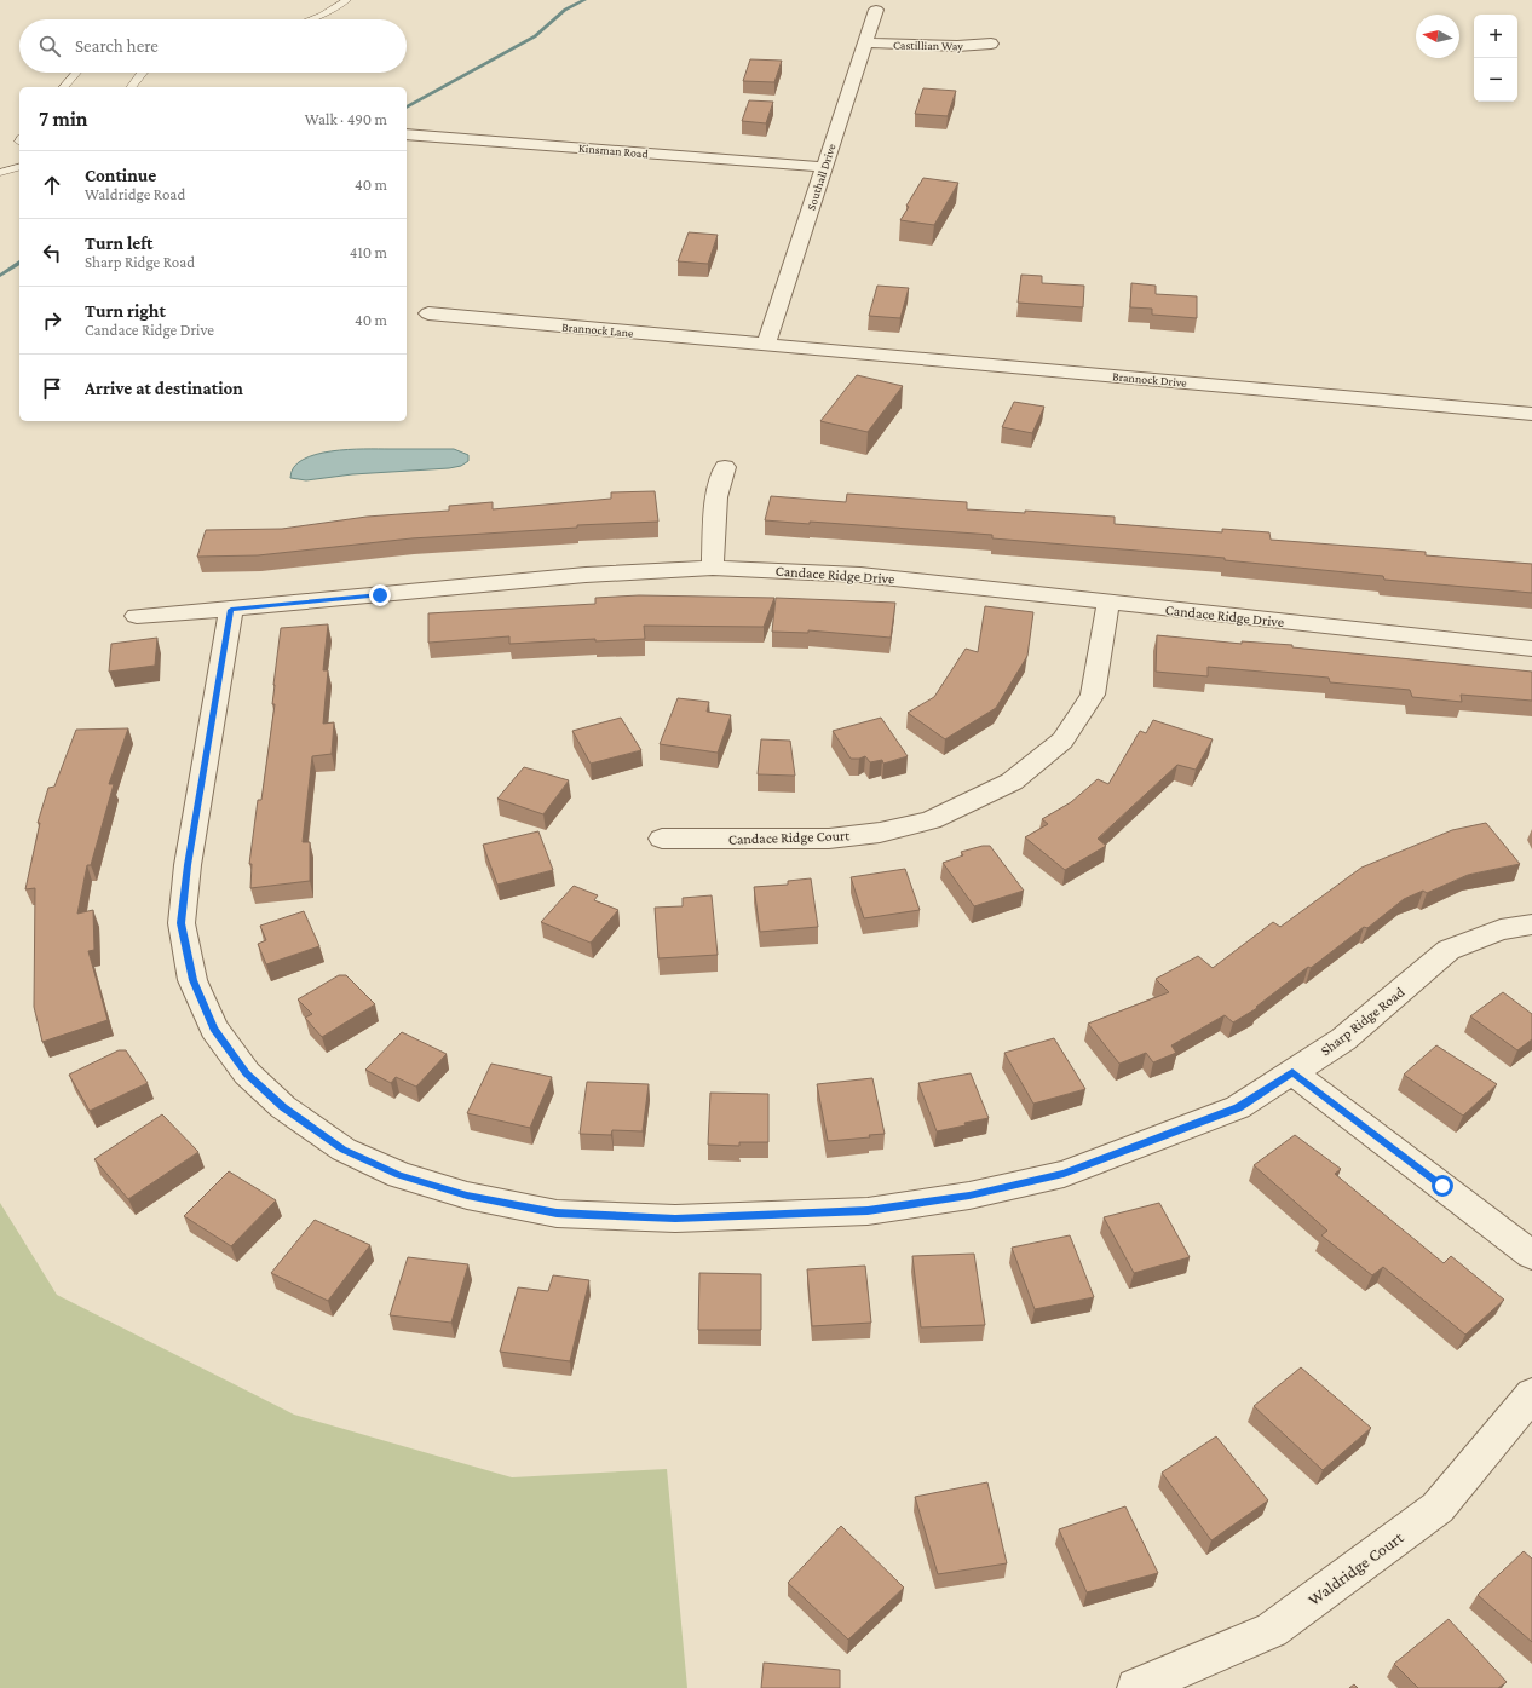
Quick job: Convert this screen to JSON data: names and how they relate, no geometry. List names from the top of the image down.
{
  "streets": {
    "street": [
      "Castillian Way",
      "Kinsman Road",
      "Southall Drive",
      "Brannock Lane",
      "Brannock Drive",
      "Candace Ridge Drive",
      "Candace Ridge Court",
      "Sharp Ridge Road",
      "Waldridge Court"
    ]
  },
  "crossings": [
    ["Castillian Way", "Southall Drive"],
    ["Kinsman Road", "Southall Drive"],
    ["Southall Drive", "Brannock Lane"],
    ["Southall Drive", "Brannock Drive"],
    ["Brannock Lane", "Brannock Drive"],
    ["Candace Ridge Drive", "Candace Ridge Court"],
    ["Candace Ridge Drive", "Sharp Ridge Road"]
  ],
  "north": "left",
  "page": {
    "map_buttons": ["+", "−"],
    "search": "Search here",
    "heading": ["7 min", "Walk · 490 m"],
    "list": [
      ["Continue", "Waldridge Road", "40 m"],
      ["Turn left", "Sharp Ridge Road", "410 m"],
      ["Turn right", "Candace Ridge Drive", "40 m"],
      "Arrive at destination"
    ]
  }
}
